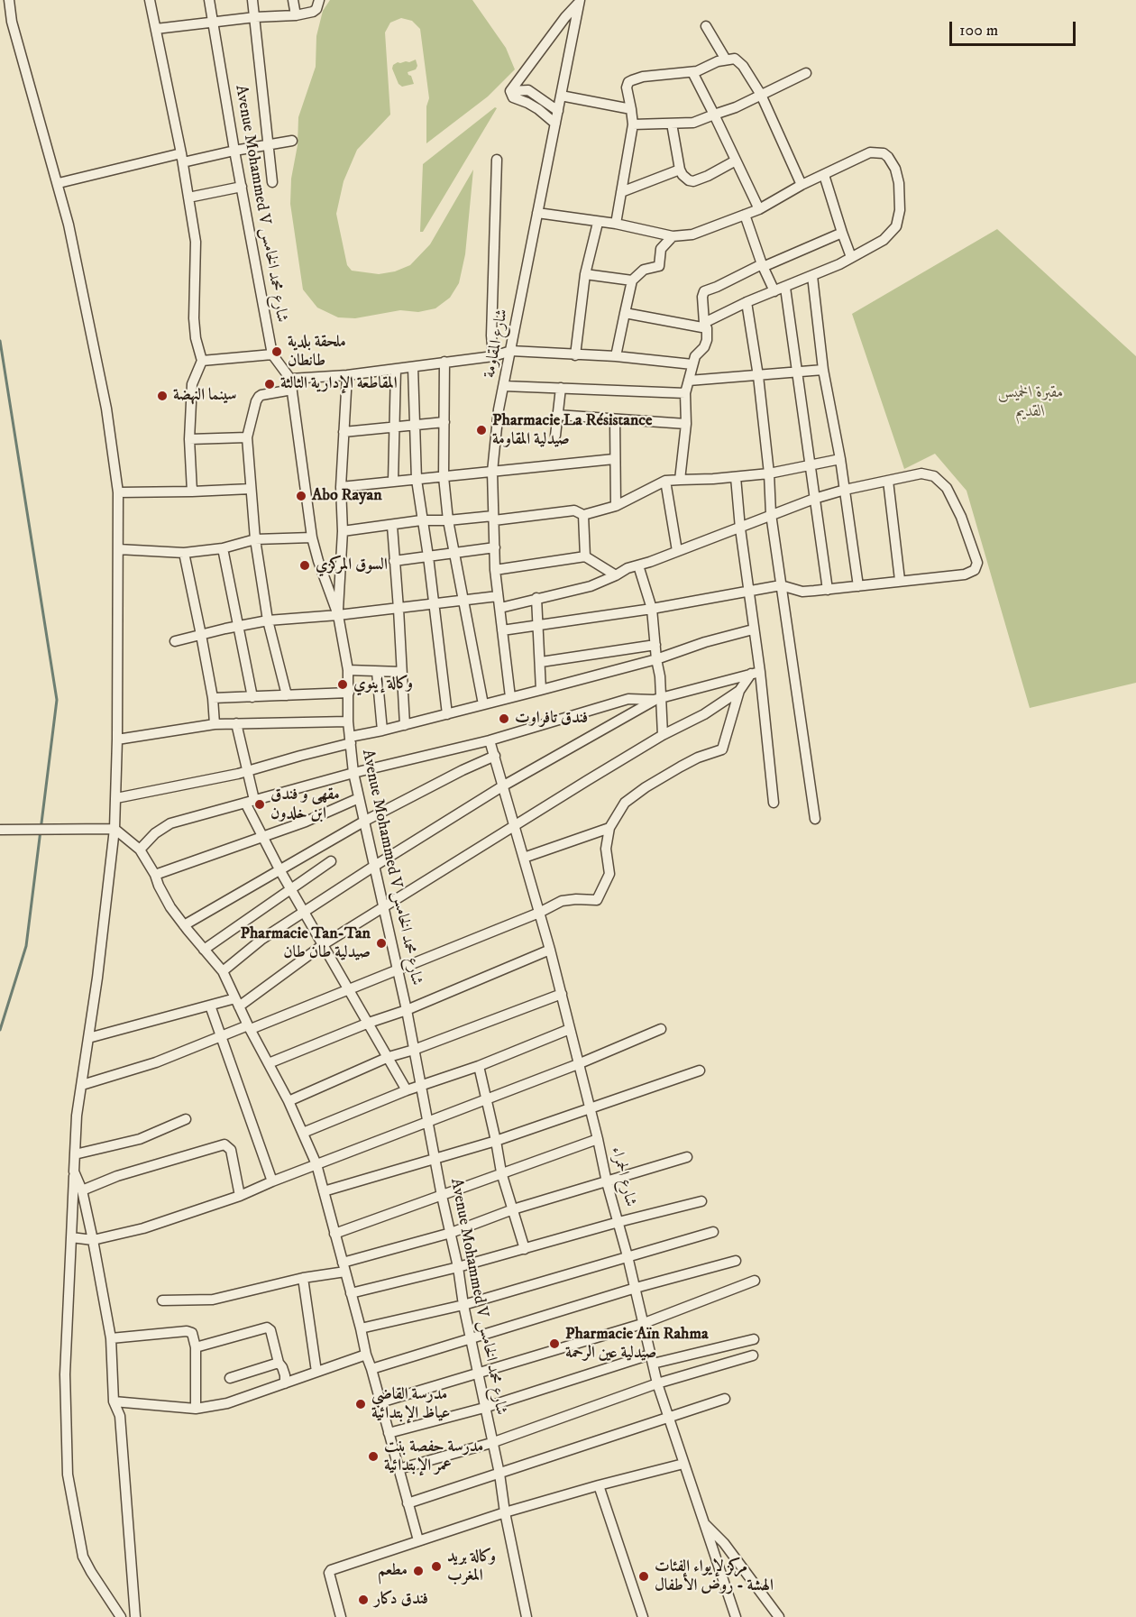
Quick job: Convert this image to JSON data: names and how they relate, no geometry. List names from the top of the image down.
{
  "streets": {
    "street": ["Avenue Mohammed V شارع محمد الخامس", "شارع المقاومة", "شارع الحمراء"]
  },
  "parks": ["مقبرة الخميس القديم"],
  "places": [
    "ملحقة بلدية طانطان",
    "المقاطعة الإدارية الثالثة",
    "سينما النهضة",
    "Pharmacie La Résistance صيدلية المقاومة",
    "Abo Rayan",
    "السوق المركزي",
    "وكالة إينوي",
    "فندق تافراوت",
    "مقهى و فندق ابن خلدون",
    "Pharmacie Tan-Tan صيدلية طان طان",
    "Pharmacie Aïn Rahma صيدلية عين الرحمة",
    "مدرسة القاضي عياظ الإبتدائية",
    "مدرسة حفصة بنت عمر الإبتدائية",
    "وكالة بريد المغرب",
    "مطعم",
    "مركز لإيواء الفئات الهشة - روض الأطفال",
    "فندق دكار"
  ],
  "scale_bar": "100 m"
}
